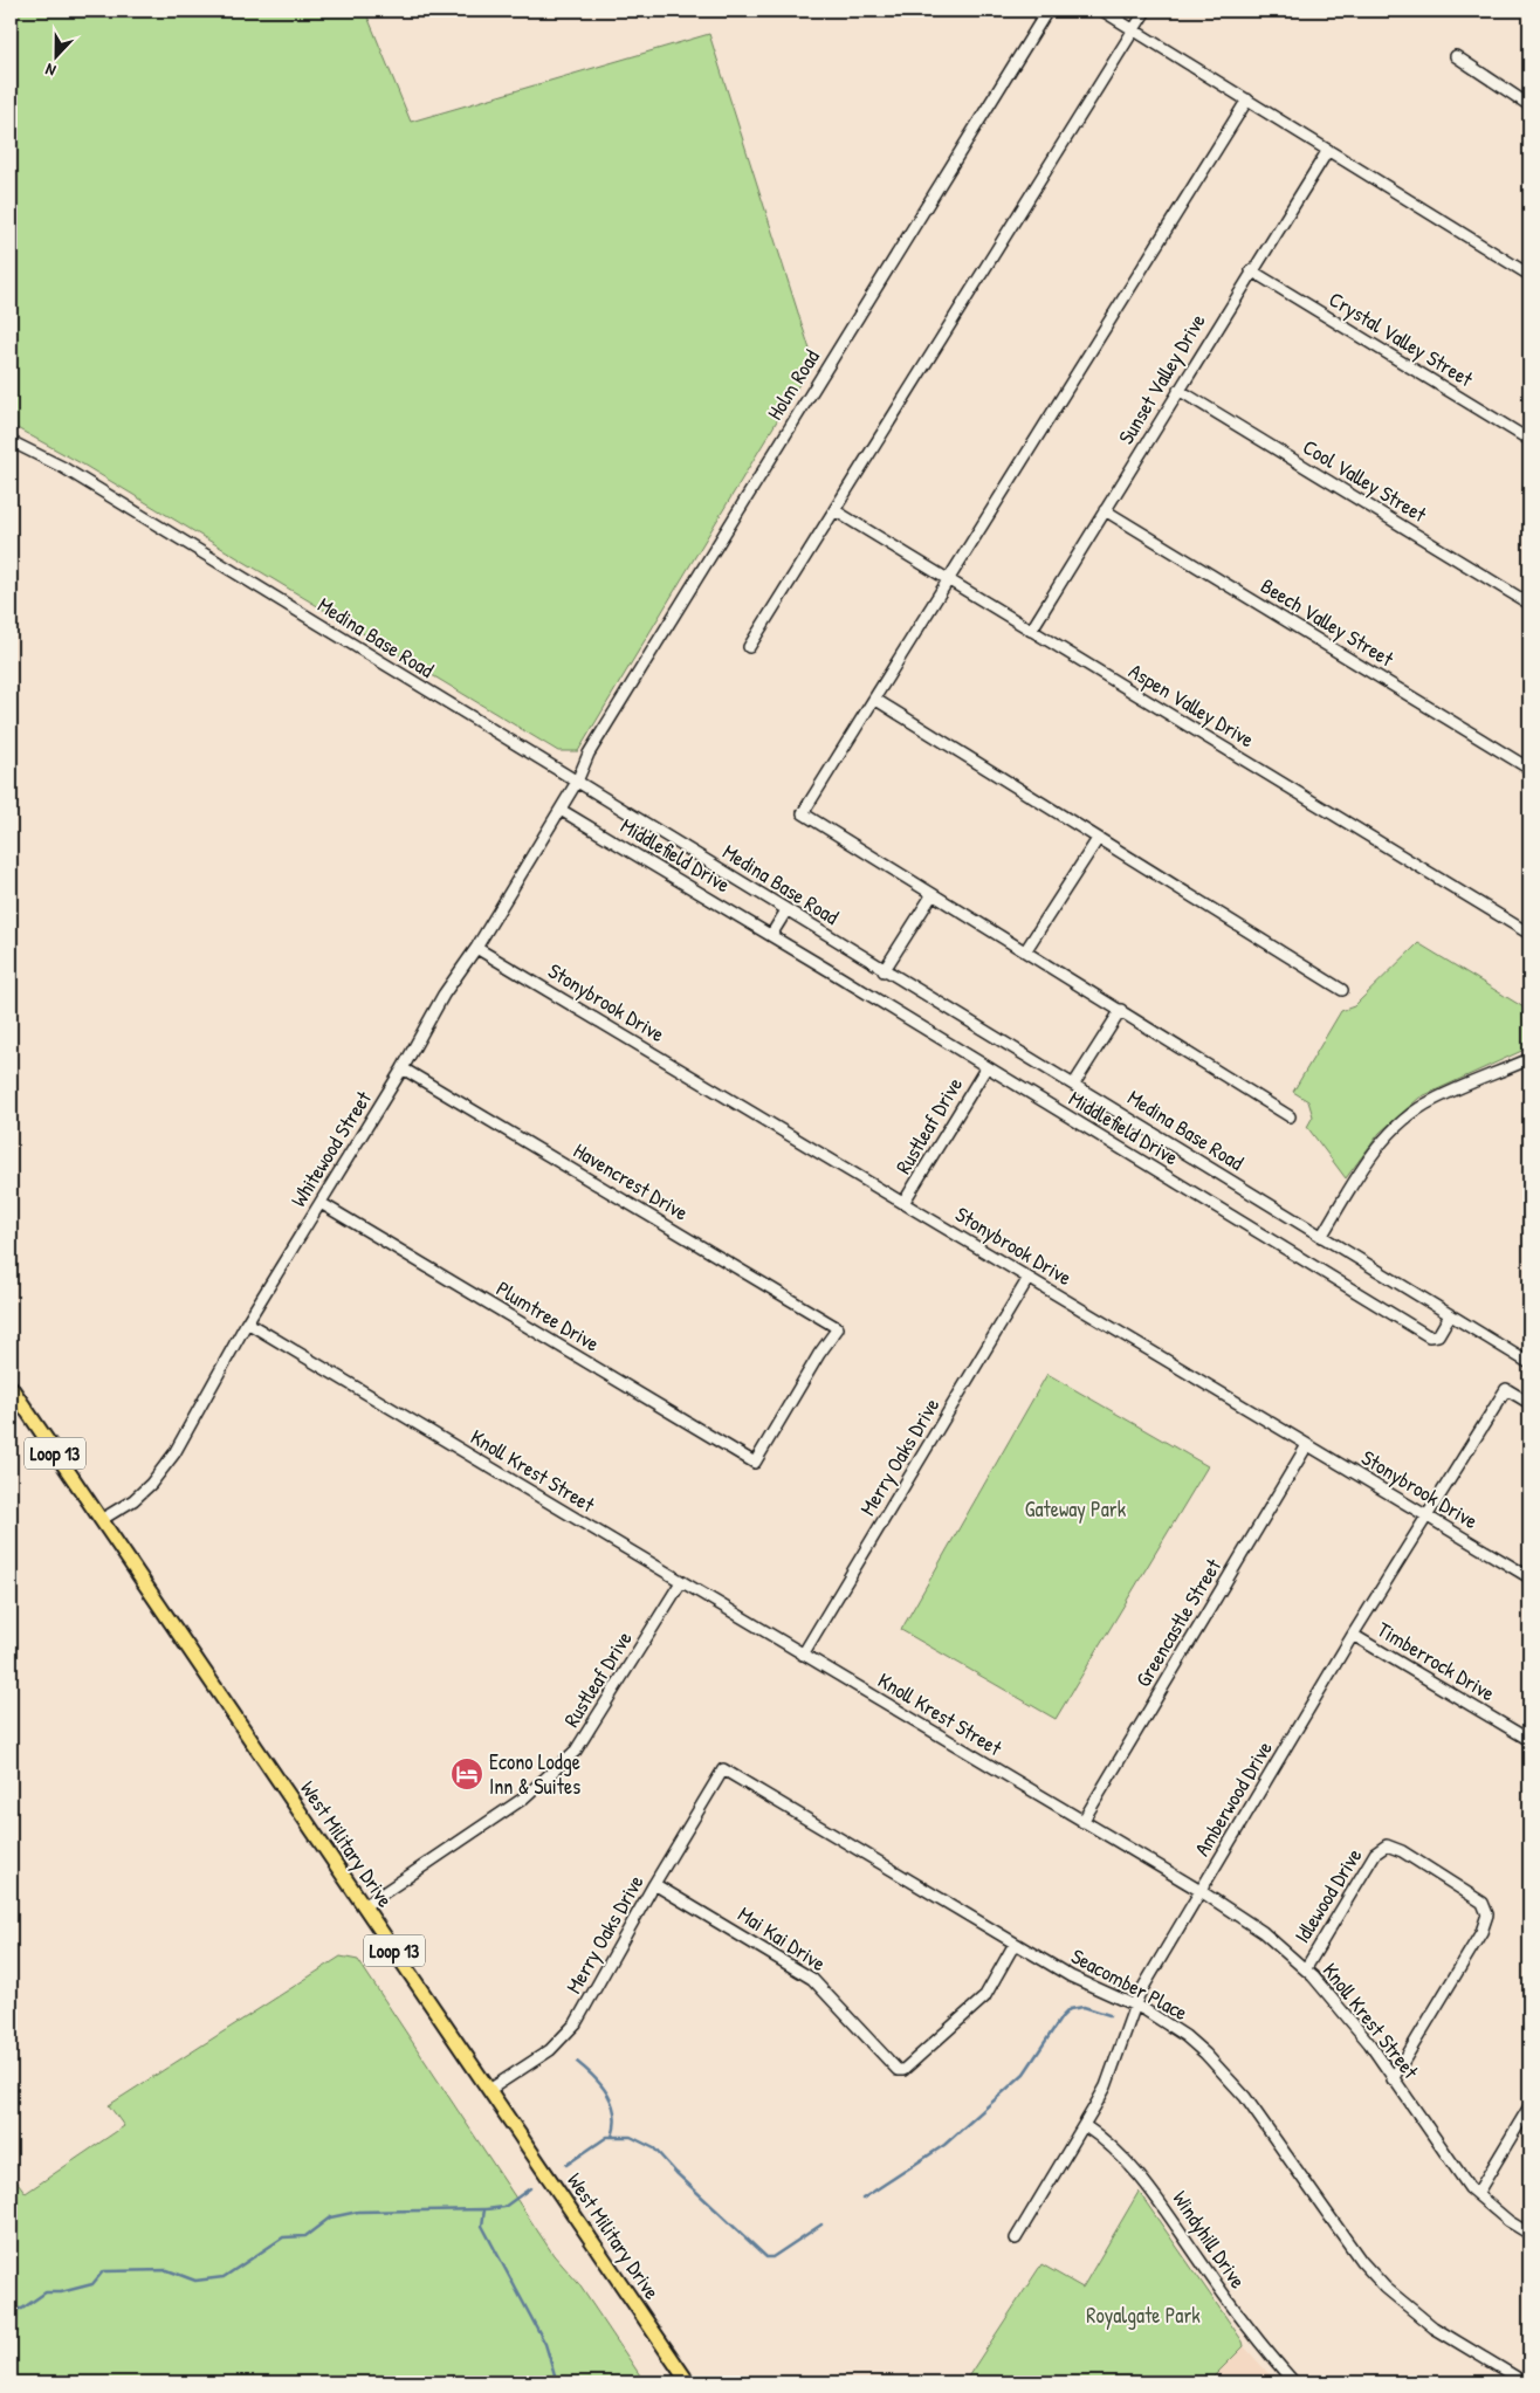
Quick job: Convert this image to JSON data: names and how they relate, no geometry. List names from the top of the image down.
{
  "streets": {
    "main road": ["Loop 13", "West Military Drive"],
    "street": [
      "Crystal Valley Street",
      "Sunset Valley Drive",
      "Holm Road",
      "Cool Valley Street",
      "Beech Valley Street",
      "Medina Base Road",
      "Aspen Valley Drive",
      "Middlefield Drive",
      "Stonybrook Drive",
      "Rustleaf Drive",
      "Whitewood Street",
      "Havencrest Drive",
      "Plumtree Drive",
      "Merry Oaks Drive",
      "Knoll Krest Street",
      "Greencastle Street",
      "Timberrock Drive",
      "Amberwood Drive",
      "Idlewood Drive",
      "Mai Kai Drive",
      "Seacomber Place",
      "Windyhill Drive"
    ]
  },
  "crossings": [
    ["Crystal Valley Street", "Sunset Valley Drive"],
    ["Sunset Valley Drive", "Cool Valley Street"],
    ["Sunset Valley Drive", "Beech Valley Street"],
    ["Sunset Valley Drive", "Aspen Valley Drive"],
    ["Holm Road", "Medina Base Road"],
    ["Holm Road", "Whitewood Street"],
    ["Medina Base Road", "Middlefield Drive"],
    ["Medina Base Road", "Whitewood Street"],
    ["Middlefield Drive", "Rustleaf Drive"],
    ["Middlefield Drive", "Whitewood Street"],
    ["Stonybrook Drive", "Rustleaf Drive"],
    ["Stonybrook Drive", "Whitewood Street"],
    ["Stonybrook Drive", "Merry Oaks Drive"],
    ["Stonybrook Drive", "Greencastle Street"],
    ["Stonybrook Drive", "Amberwood Drive"],
    ["Rustleaf Drive", "Knoll Krest Street"],
    ["Rustleaf Drive", "West Military Drive"],
    ["Whitewood Street", "Havencrest Drive"],
    ["Whitewood Street", "Plumtree Drive"],
    ["Whitewood Street", "Knoll Krest Street"],
    ["Whitewood Street", "West Military Drive"],
    ["Havencrest Drive", "Plumtree Drive"],
    ["Merry Oaks Drive", "Knoll Krest Street"],
    ["Merry Oaks Drive", "West Military Drive"],
    ["Merry Oaks Drive", "Mai Kai Drive"],
    ["Merry Oaks Drive", "Seacomber Place"],
    ["Knoll Krest Street", "Greencastle Street"],
    ["Knoll Krest Street", "Amberwood Drive"],
    ["Knoll Krest Street", "Idlewood Drive"],
    ["Timberrock Drive", "Amberwood Drive"],
    ["Amberwood Drive", "Seacomber Place"],
    ["Amberwood Drive", "Windyhill Drive"],
    ["Mai Kai Drive", "Seacomber Place"]
  ],
  "parks": ["Gateway Park", "Royalgate Park"],
  "places": {
    "hotel": ["Econo Lodge Inn & Suites"]
  },
  "north": "bottom"
}
